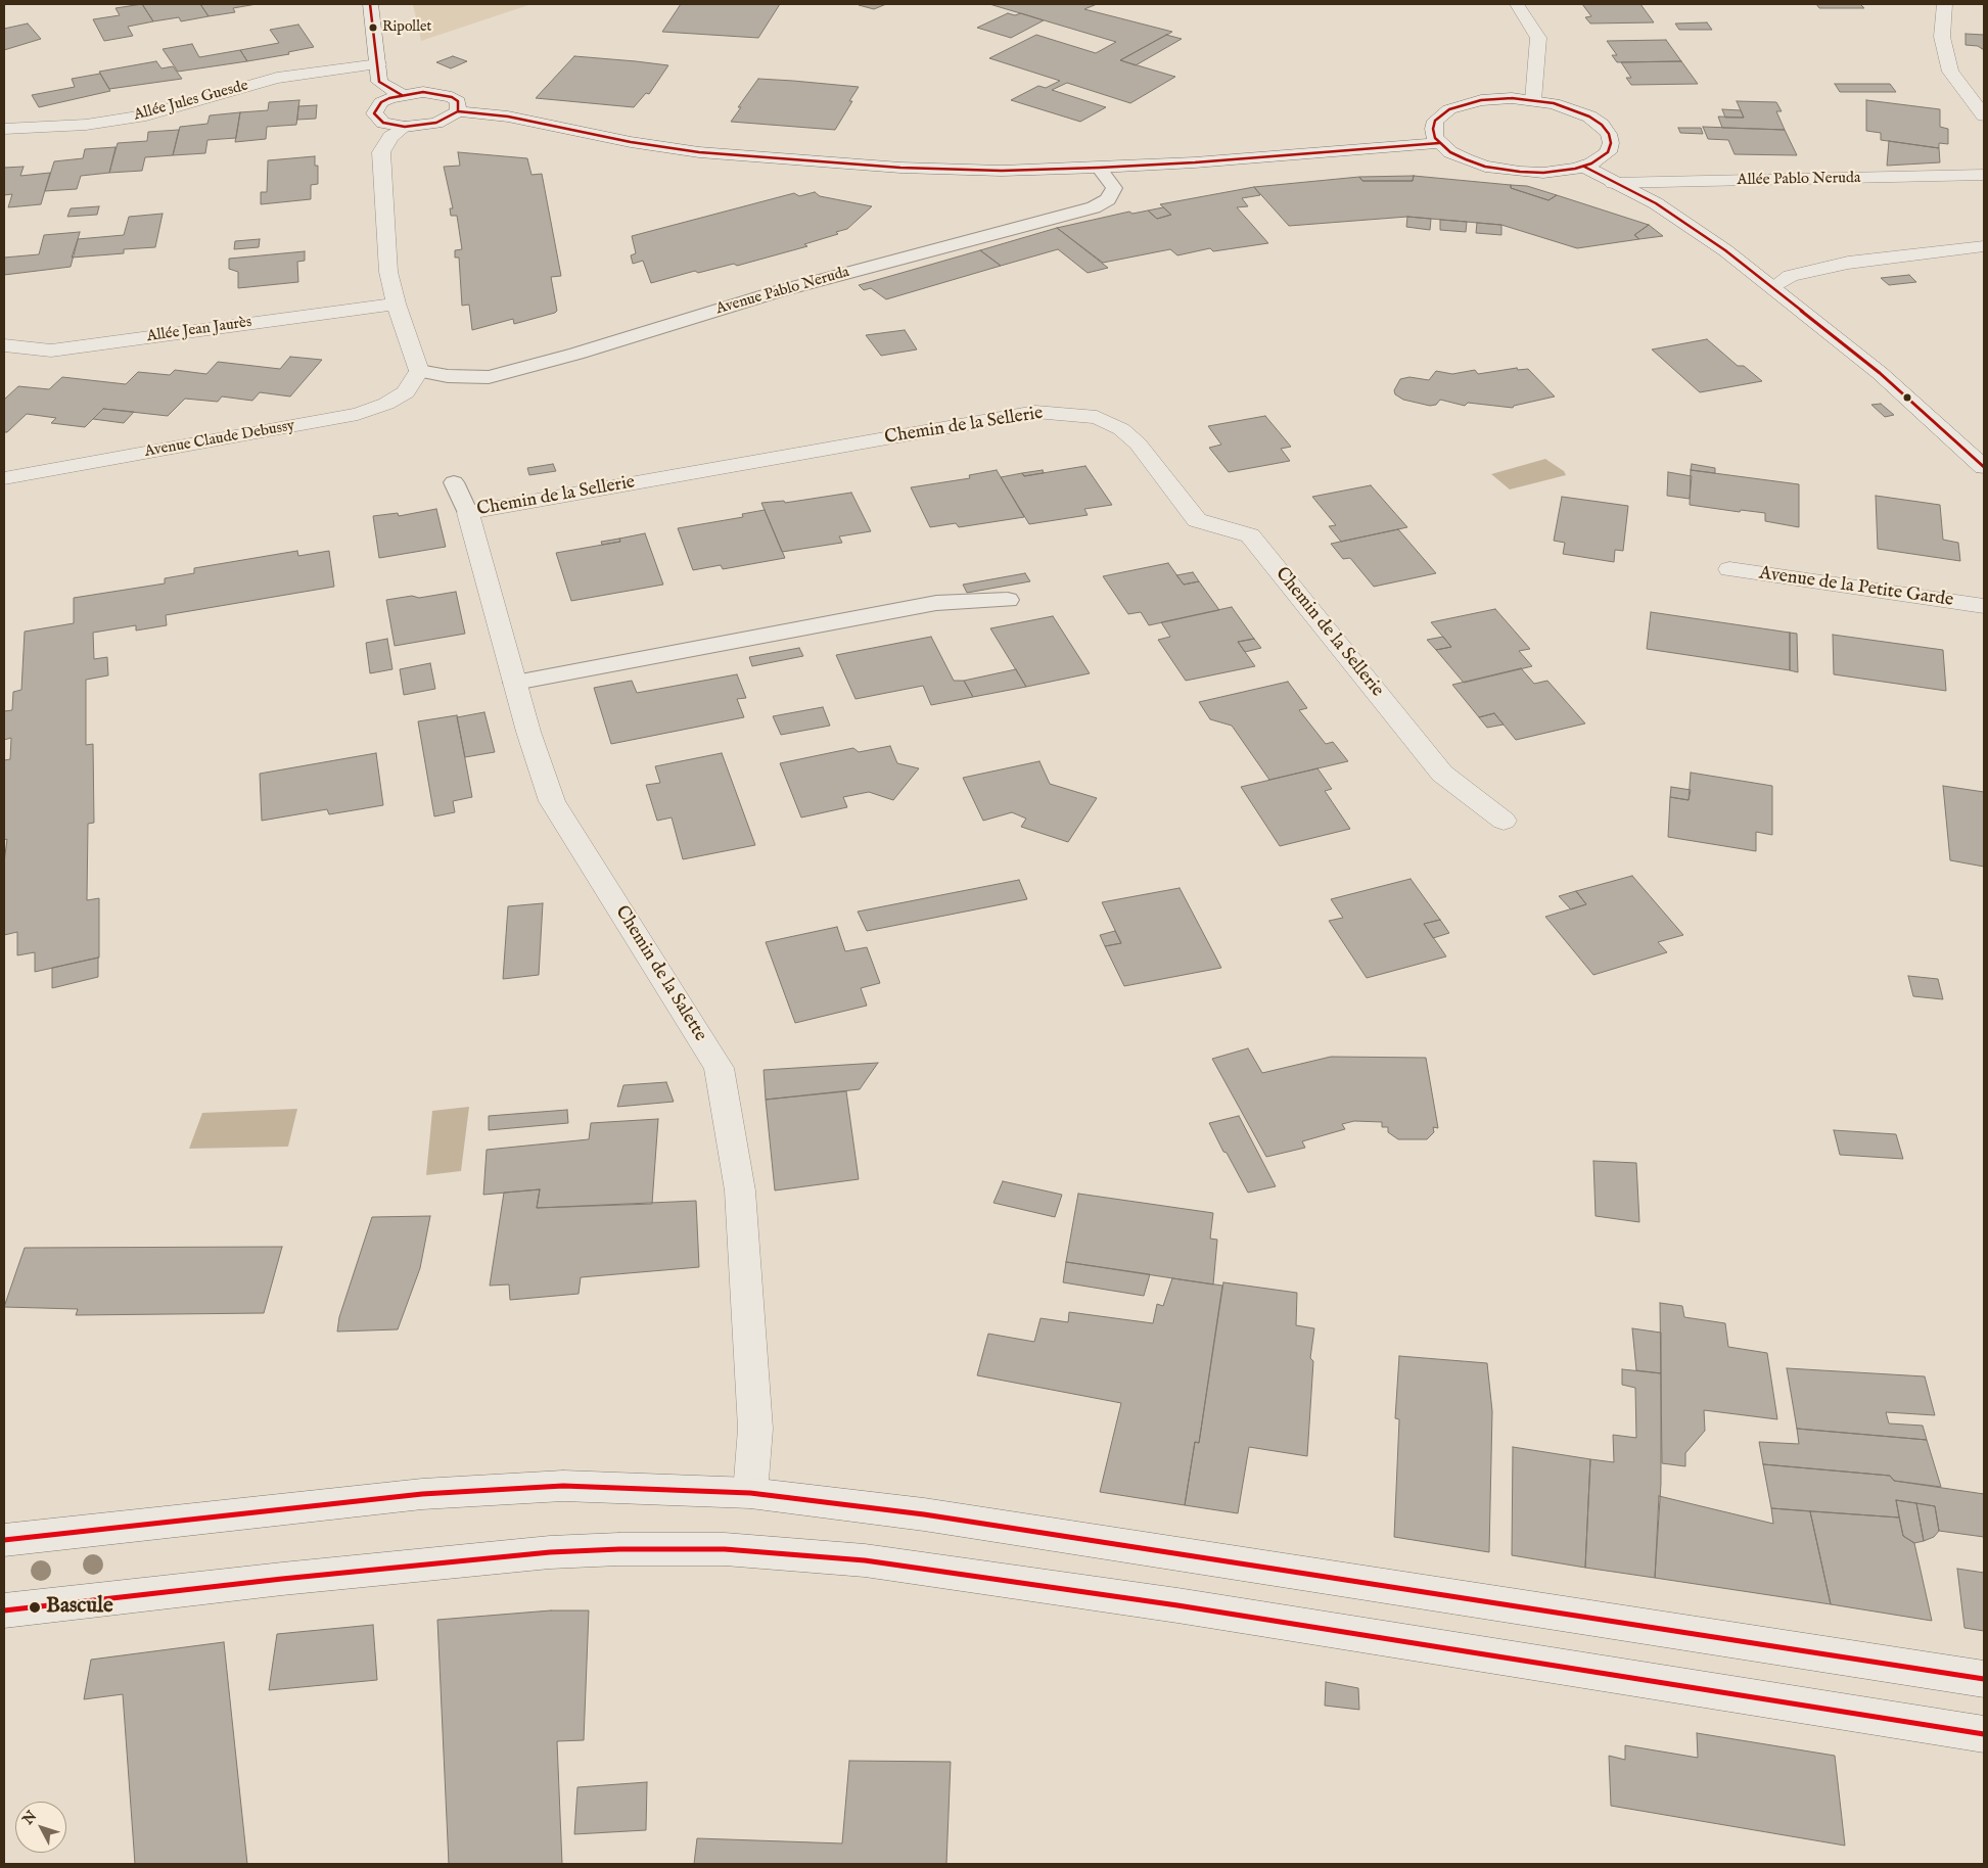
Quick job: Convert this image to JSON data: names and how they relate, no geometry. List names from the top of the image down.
{
  "streets": {
    "street": [
      "Allée Jules Guesde",
      "Allée Pablo Neruda",
      "Allée Jean Jaurès",
      "Chemin de la Sellerie",
      "Avenue Claude Debussy",
      "Avenue de la Petite Garde",
      "Chemin de la Salette"
    ],
    "lane": ["Avenue Pablo Neruda"]
  },
  "crossings": [
    ["Avenue Pablo Neruda", "Avenue Claude Debussy"],
    ["Chemin de la Sellerie", "Chemin de la Salette"]
  ],
  "places": ["Ripollet", "Bascule"],
  "north": "top left"
}
